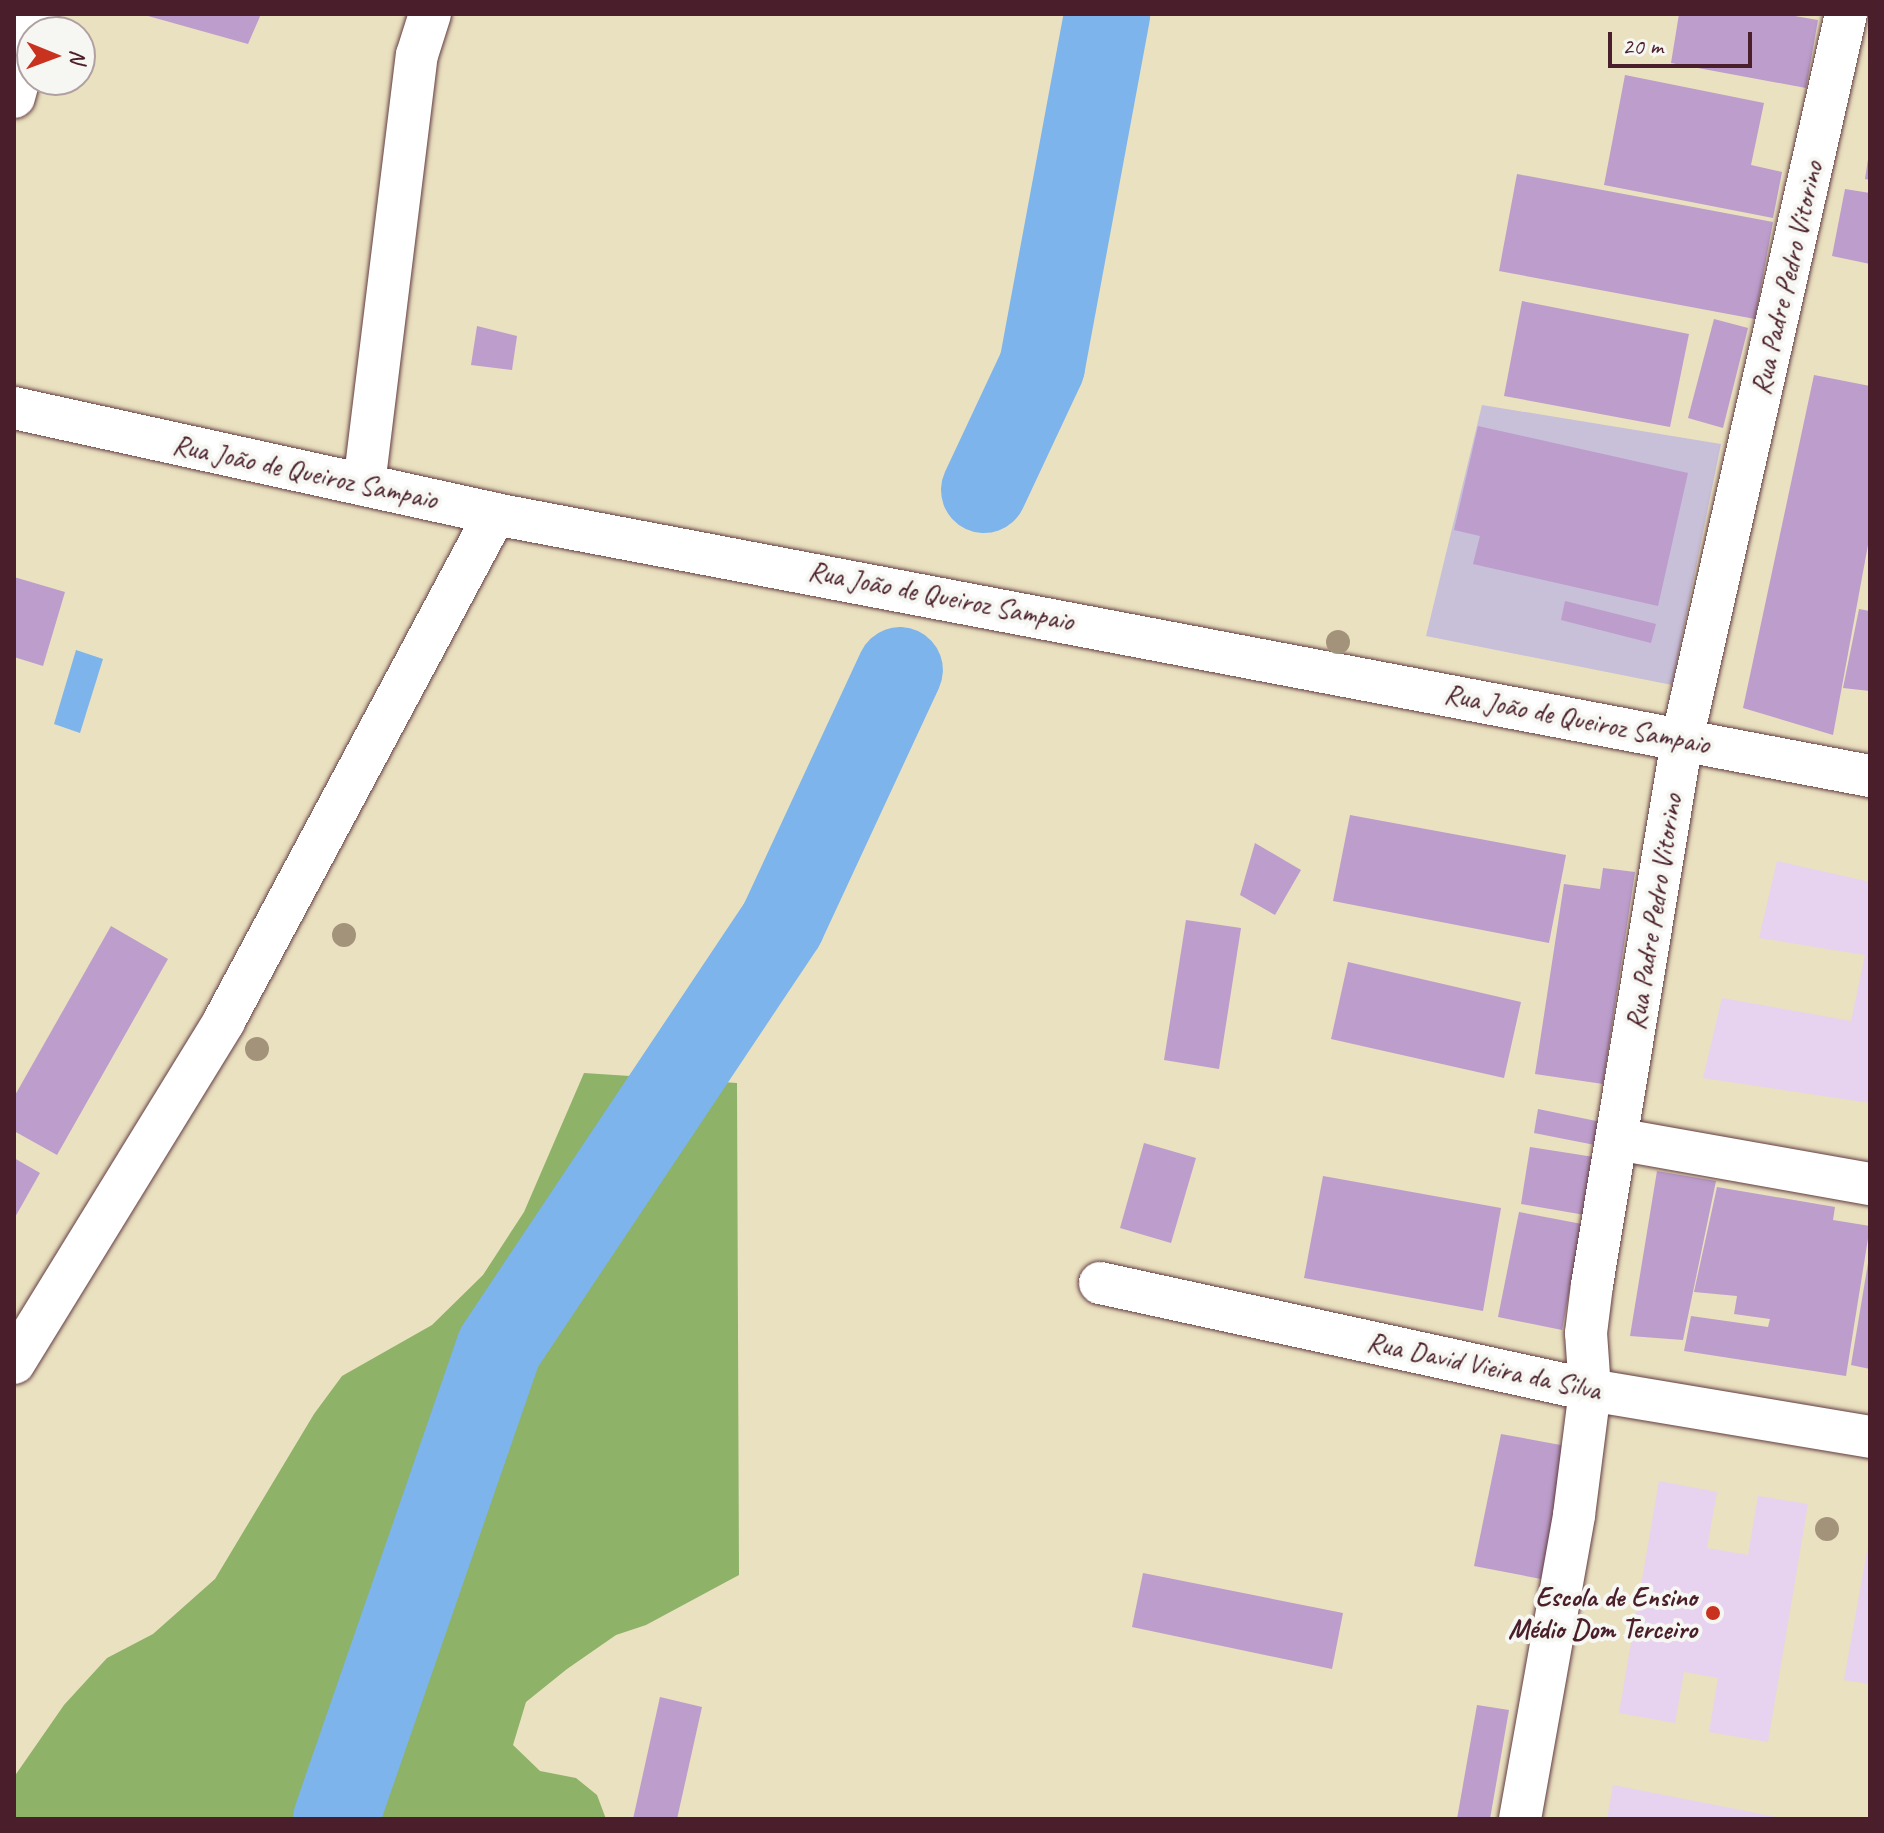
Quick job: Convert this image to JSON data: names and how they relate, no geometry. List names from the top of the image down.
{
  "streets": {
    "street": ["Rua Padre Pedro Vitorino", "Rua João de Queiroz Sampaio", "Rua David Vieira da Silva"]
  },
  "crossings": [
    ["Rua Padre Pedro Vitorino", "Rua João de Queiroz Sampaio"],
    ["Rua Padre Pedro Vitorino", "Rua David Vieira da Silva"]
  ],
  "places": ["Escola de Ensino Médio Dom Terceiro"],
  "scale_bar": "20 m",
  "north": "right"
}
